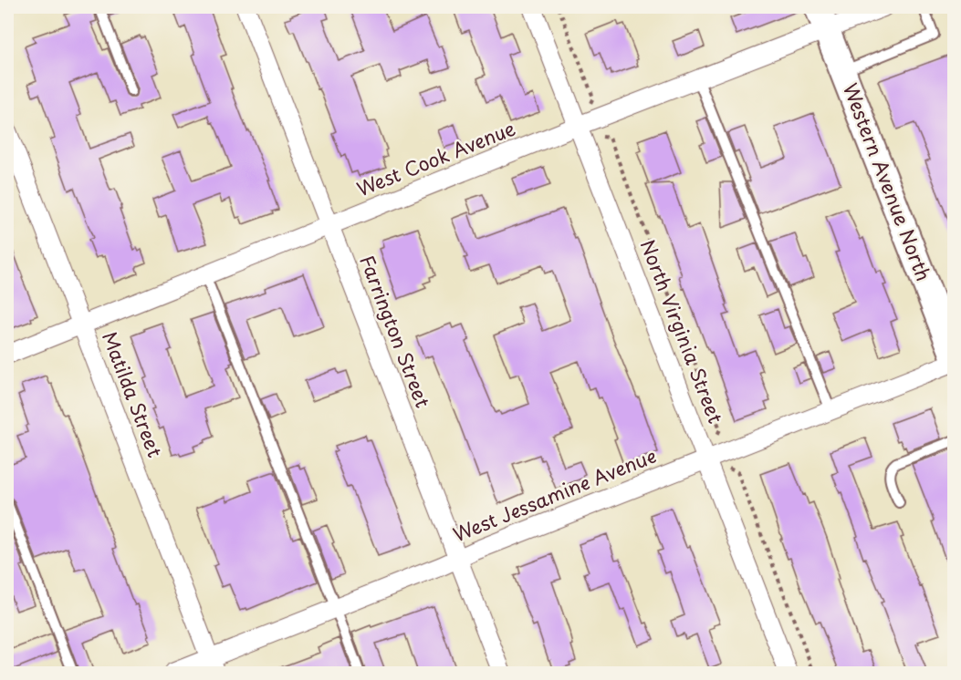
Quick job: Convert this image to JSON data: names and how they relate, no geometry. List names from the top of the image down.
{
  "streets": {
    "street": [
      "West Cook Avenue",
      "Western Avenue North",
      "Farrington Street",
      "North Virginia Street",
      "Matilda Street",
      "West Jessamine Avenue"
    ]
  },
  "crossings": [
    ["West Cook Avenue", "Western Avenue North"],
    ["West Cook Avenue", "Farrington Street"],
    ["West Cook Avenue", "North Virginia Street"],
    ["West Cook Avenue", "Matilda Street"],
    ["Western Avenue North", "West Jessamine Avenue"],
    ["Farrington Street", "West Jessamine Avenue"],
    ["North Virginia Street", "West Jessamine Avenue"],
    ["Matilda Street", "West Jessamine Avenue"]
  ]
}
